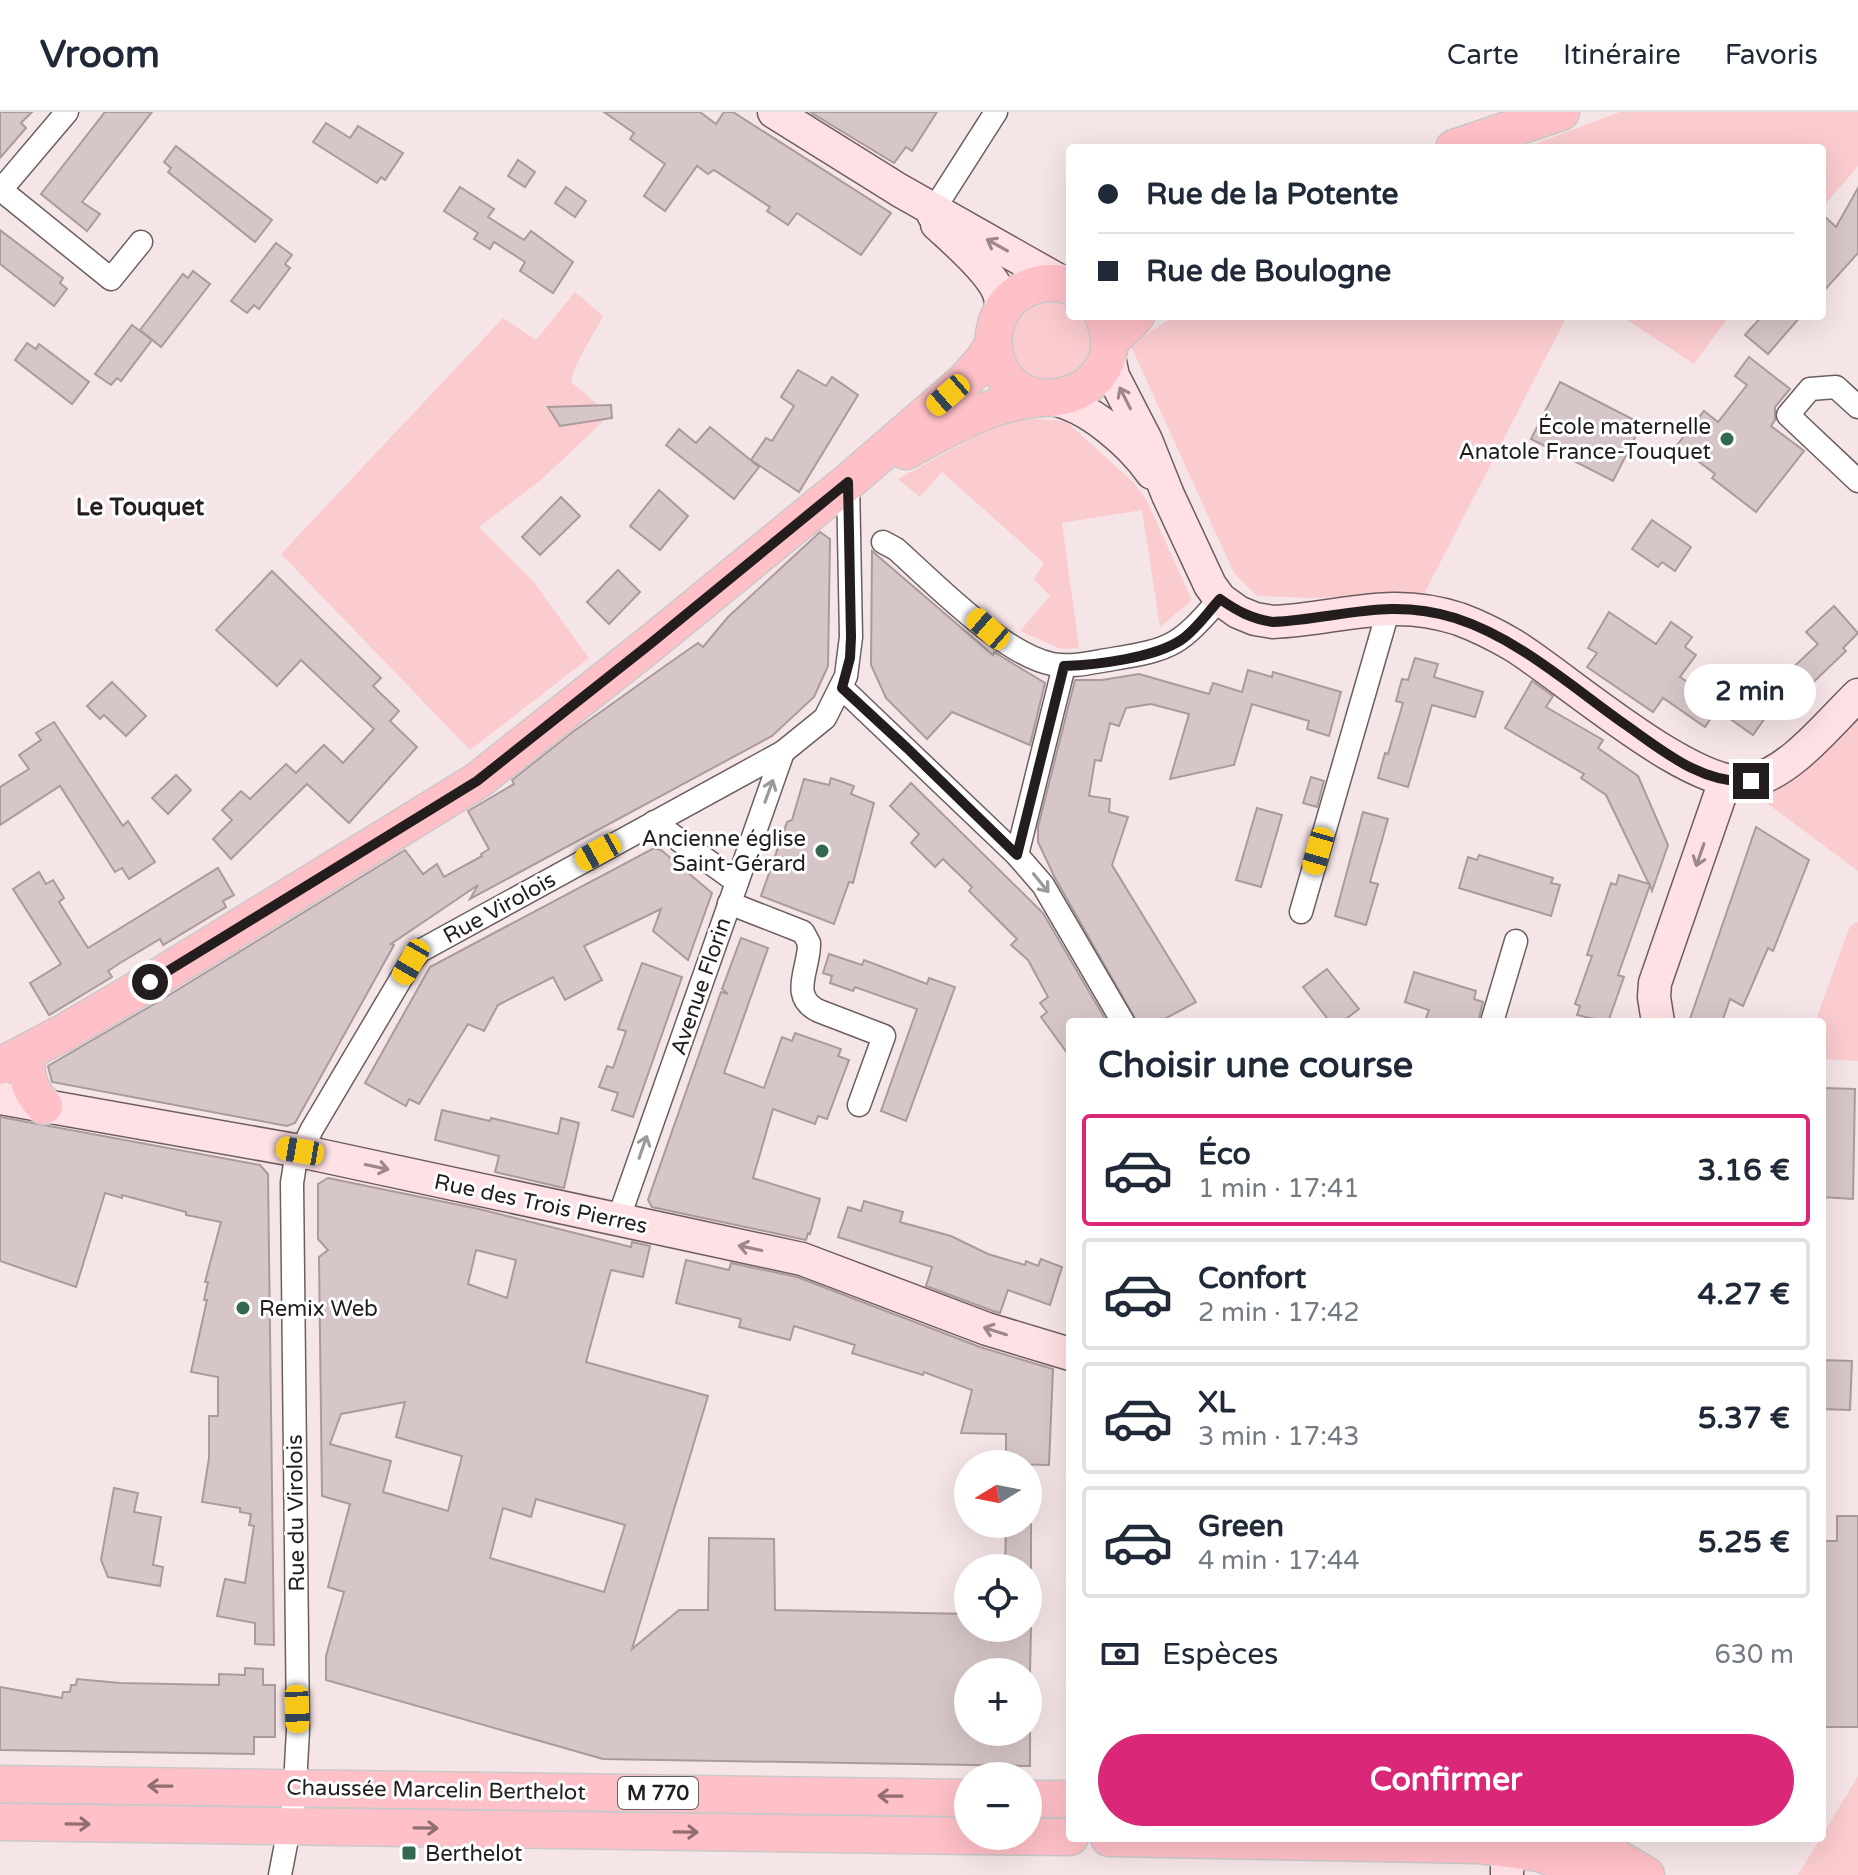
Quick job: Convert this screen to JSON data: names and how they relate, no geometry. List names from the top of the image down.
{
  "streets": {
    "main road": ["Chaussée Marcelin Berthelot", "M 770"],
    "street": [
      "Rue Virolois",
      "Avenue Florin",
      "Rue des Trois Pierres",
      "Rue du Virolois"
    ]
  },
  "crossings": [
    ["Rue Virolois", "Avenue Florin"],
    ["Rue Virolois", "Rue des Trois Pierres"],
    ["Rue Virolois", "Rue du Virolois"],
    ["Avenue Florin", "Rue des Trois Pierres"],
    ["Rue des Trois Pierres", "Rue du Virolois"],
    ["Rue du Virolois", "Chaussée Marcelin Berthelot"]
  ],
  "one_way": ["Avenue Florin"],
  "districts": ["Le Touquet"],
  "places": {
    "other": ["École maternelle Anatole France-Touquet", "Ancienne église Saint-Gérard", "Remix Web"],
    "transit": ["Berthelot"]
  },
  "north": "left",
  "page": {
    "header": "Vroom",
    "nav": ["Carte", "Itinéraire", "Favoris"],
    "banner": ["Rue de la Potente", "Rue de Boulogne"],
    "bubble": "2 min",
    "heading": "Choisir une course",
    "list": [
      {
        "name": "Éco",
        "note": "1 min · 17:41",
        "value": "3.16 €"
      },
      {
        "name": "Confort",
        "note": "2 min · 17:42",
        "value": "4.27 €"
      },
      {
        "name": "XL",
        "note": "3 min · 17:43",
        "value": "5.37 €"
      },
      {
        "name": "Green",
        "note": "4 min · 17:44",
        "value": "5.25 €"
      }
    ],
    "map_buttons": ["+", "−"],
    "pay": ["Espèces", "630 m"],
    "buttons": "Confirmer"
  }
}
